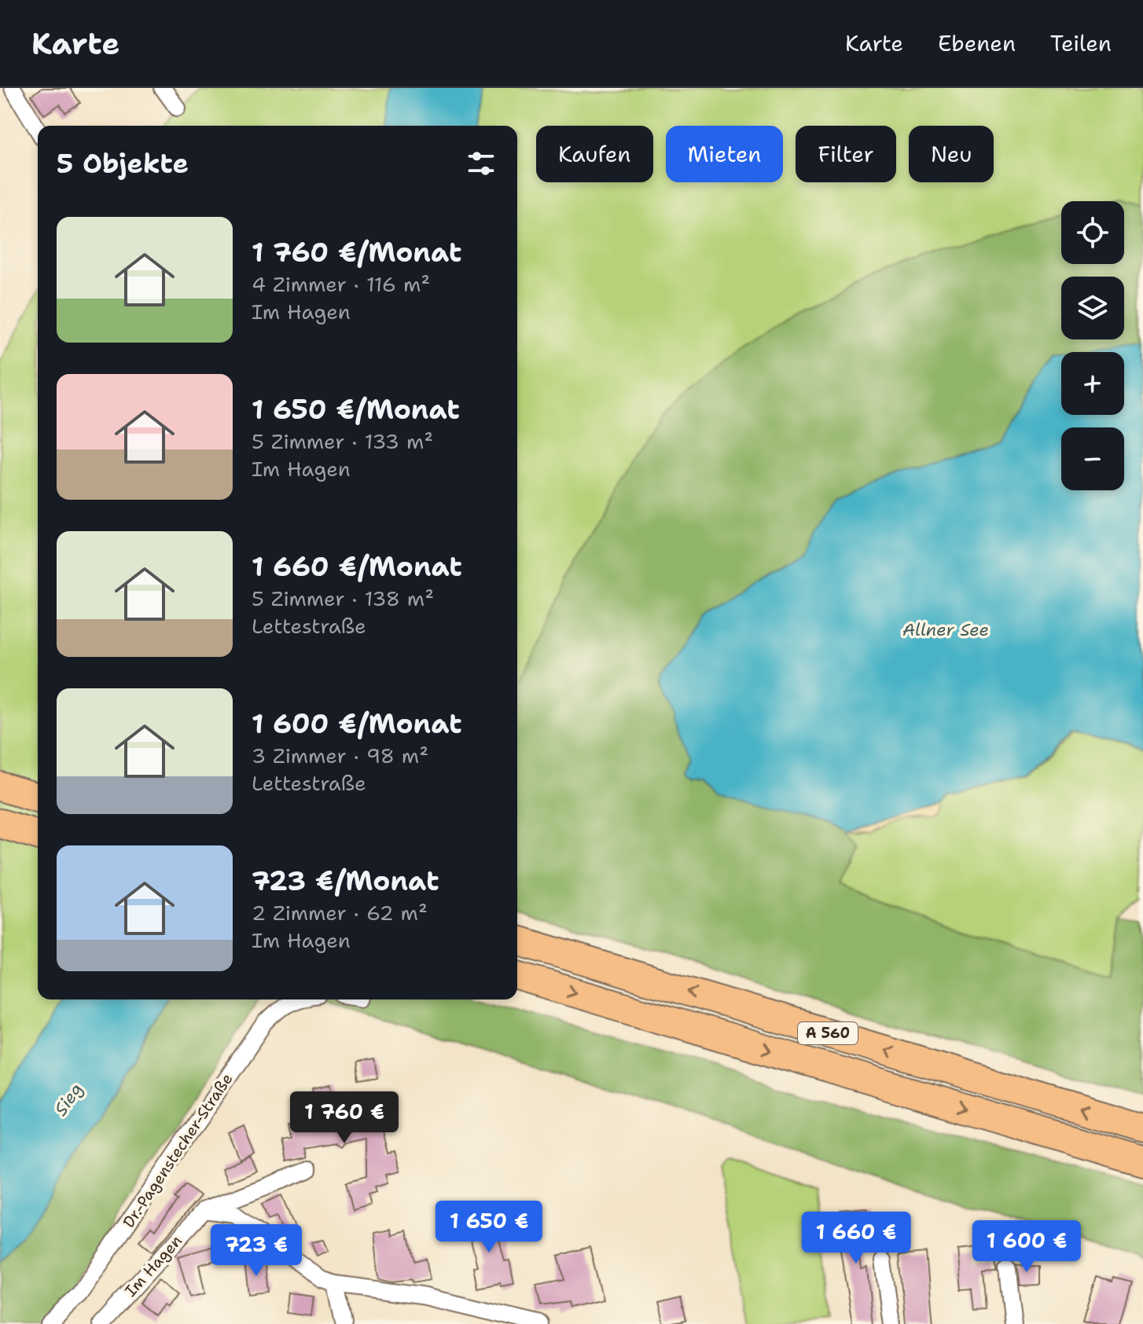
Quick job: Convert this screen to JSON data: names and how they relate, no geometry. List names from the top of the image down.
{
  "streets": {
    "highway": ["A 560"],
    "street": ["Dr.-Pagenstecher-Straße", "Im Hagen"]
  },
  "water": ["Allner See", "Sieg"],
  "page": {
    "header": "Karte",
    "nav": ["Karte", "Ebenen", "Teilen"],
    "chip": [
      "Kaufen",
      "Mieten",
      "Filter",
      "Neu"
    ],
    "heading": "5 Objekte",
    "map_buttons": ["+", "−"],
    "list": [
      {
        "name": "1 760 €/Monat",
        "note": "4 Zimmer · 116 m² · Im Hagen"
      },
      {
        "name": "1 650 €/Monat",
        "note": "5 Zimmer · 133 m² · Im Hagen"
      },
      {
        "name": "1 660 €/Monat",
        "note": "5 Zimmer · 138 m² · Lettestraße"
      },
      {
        "name": "1 600 €/Monat",
        "note": "3 Zimmer · 98 m² · Lettestraße"
      },
      {
        "name": "723 €/Monat",
        "note": "2 Zimmer · 62 m² · Im Hagen"
      }
    ],
    "price": [
      "1 760 €",
      "1 650 €",
      "1 660 €",
      "1 600 €",
      "723 €"
    ]
  }
}
